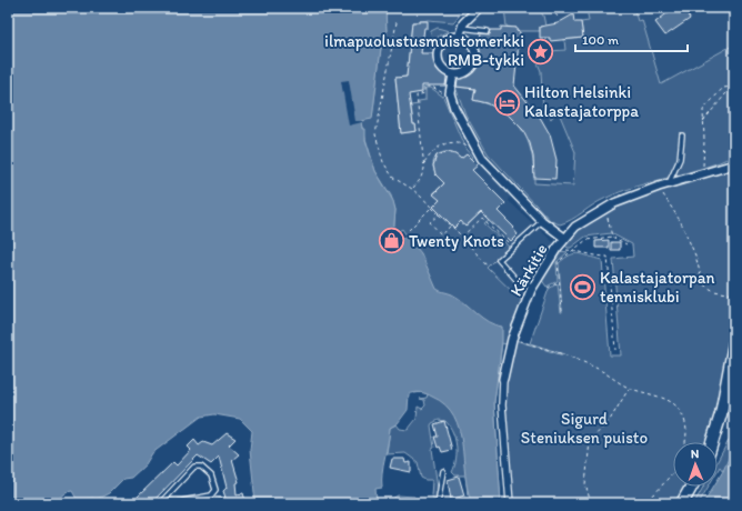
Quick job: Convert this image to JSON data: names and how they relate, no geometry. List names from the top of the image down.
{
  "streets": {
    "street": ["Kärkitie"]
  },
  "parks": ["Sigurd Steniuksen puisto"],
  "places": {
    "place": ["ilmapuolustusmuistomerkki RMB-tykki"],
    "hotel": ["Hilton Helsinki Kalastajatorppa"],
    "shop": ["Twenty Knots"],
    "sports": ["Kalastajatorpan tennisklubi"]
  },
  "scale_bar": "100 m",
  "north": "top"
}
